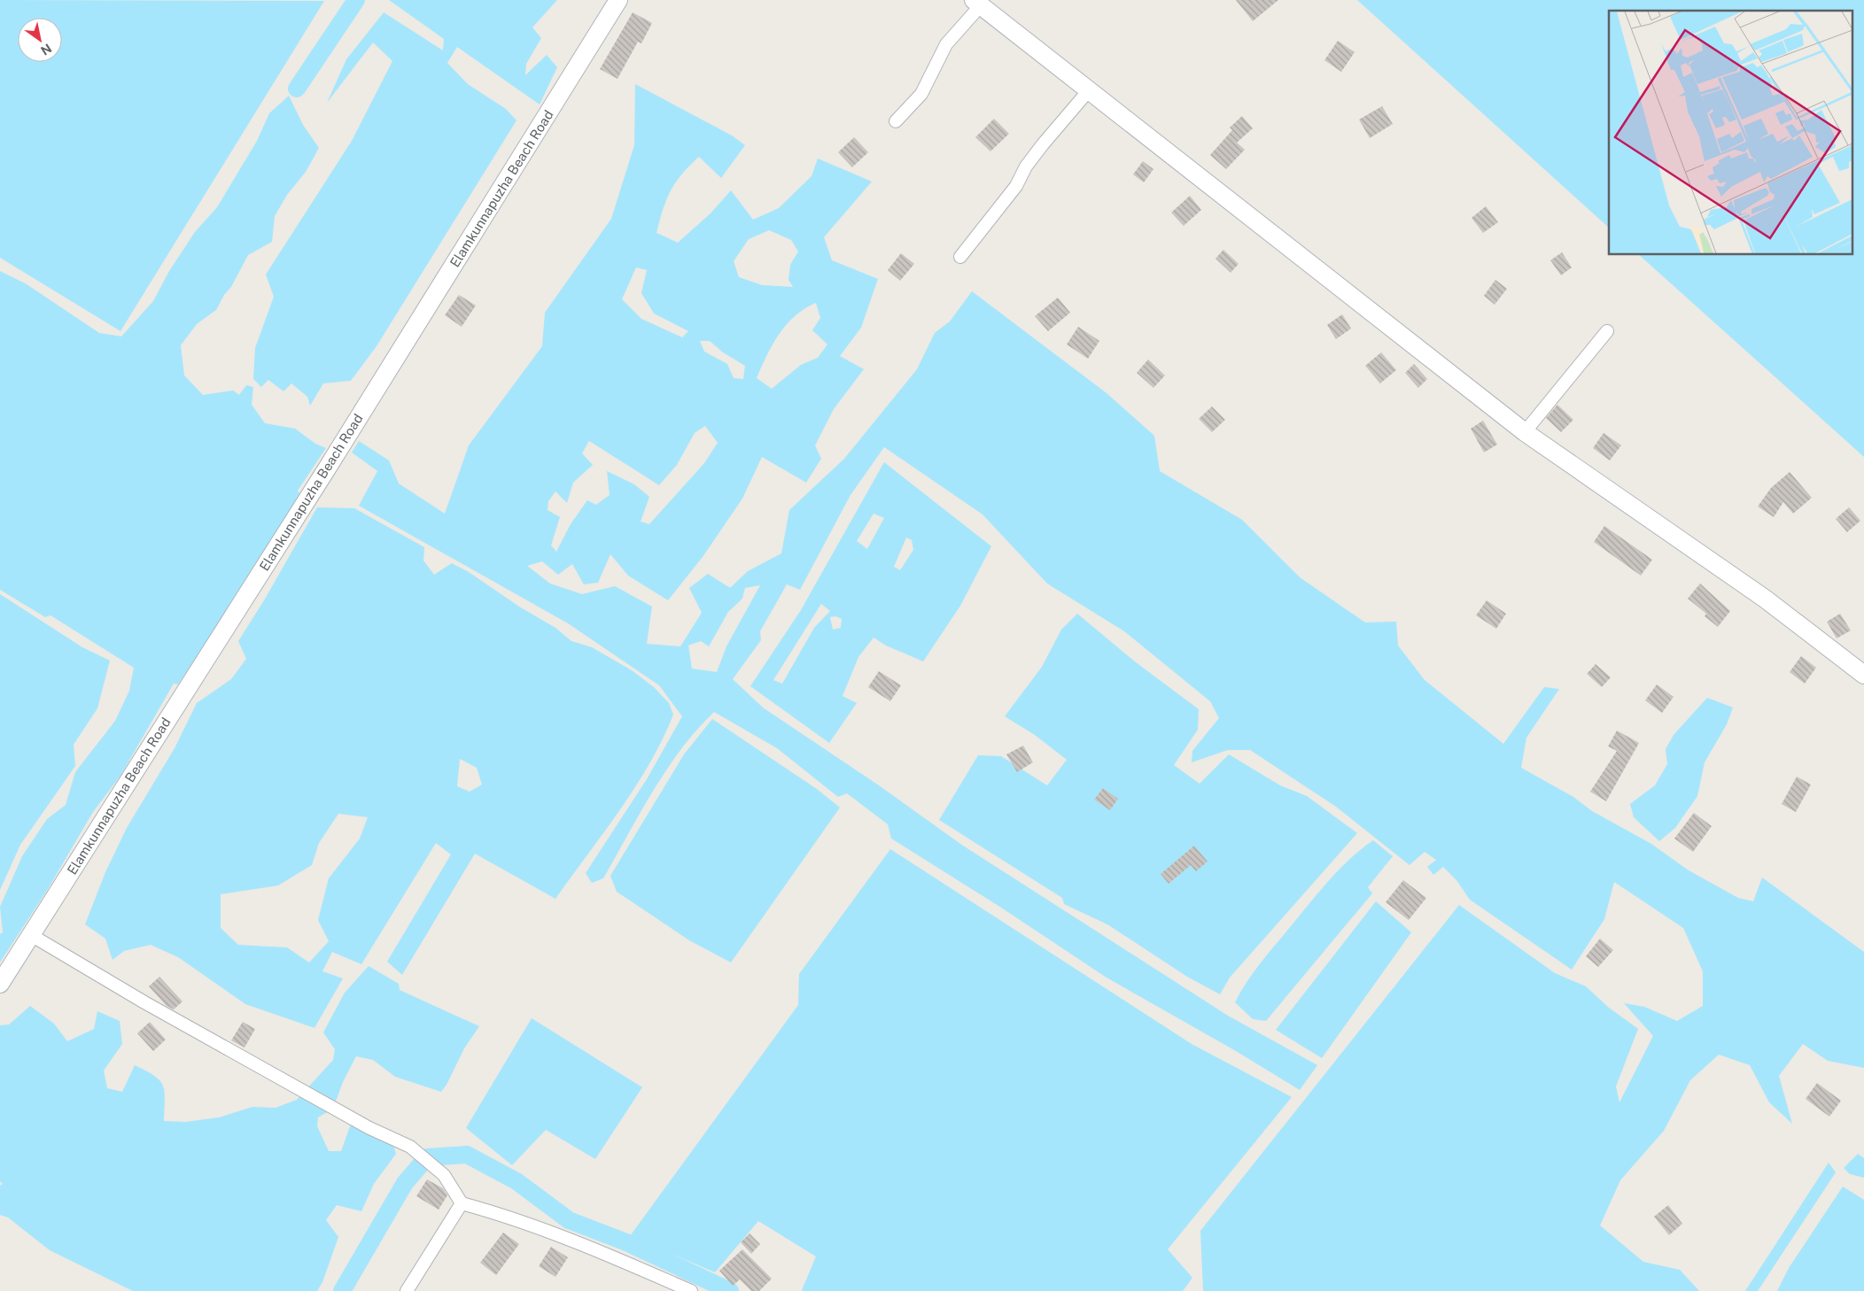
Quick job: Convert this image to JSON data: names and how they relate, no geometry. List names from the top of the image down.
{
  "streets": {
    "main road": ["Elamkunnapuzha Beach Road"]
  },
  "north": "bottom right"
}
